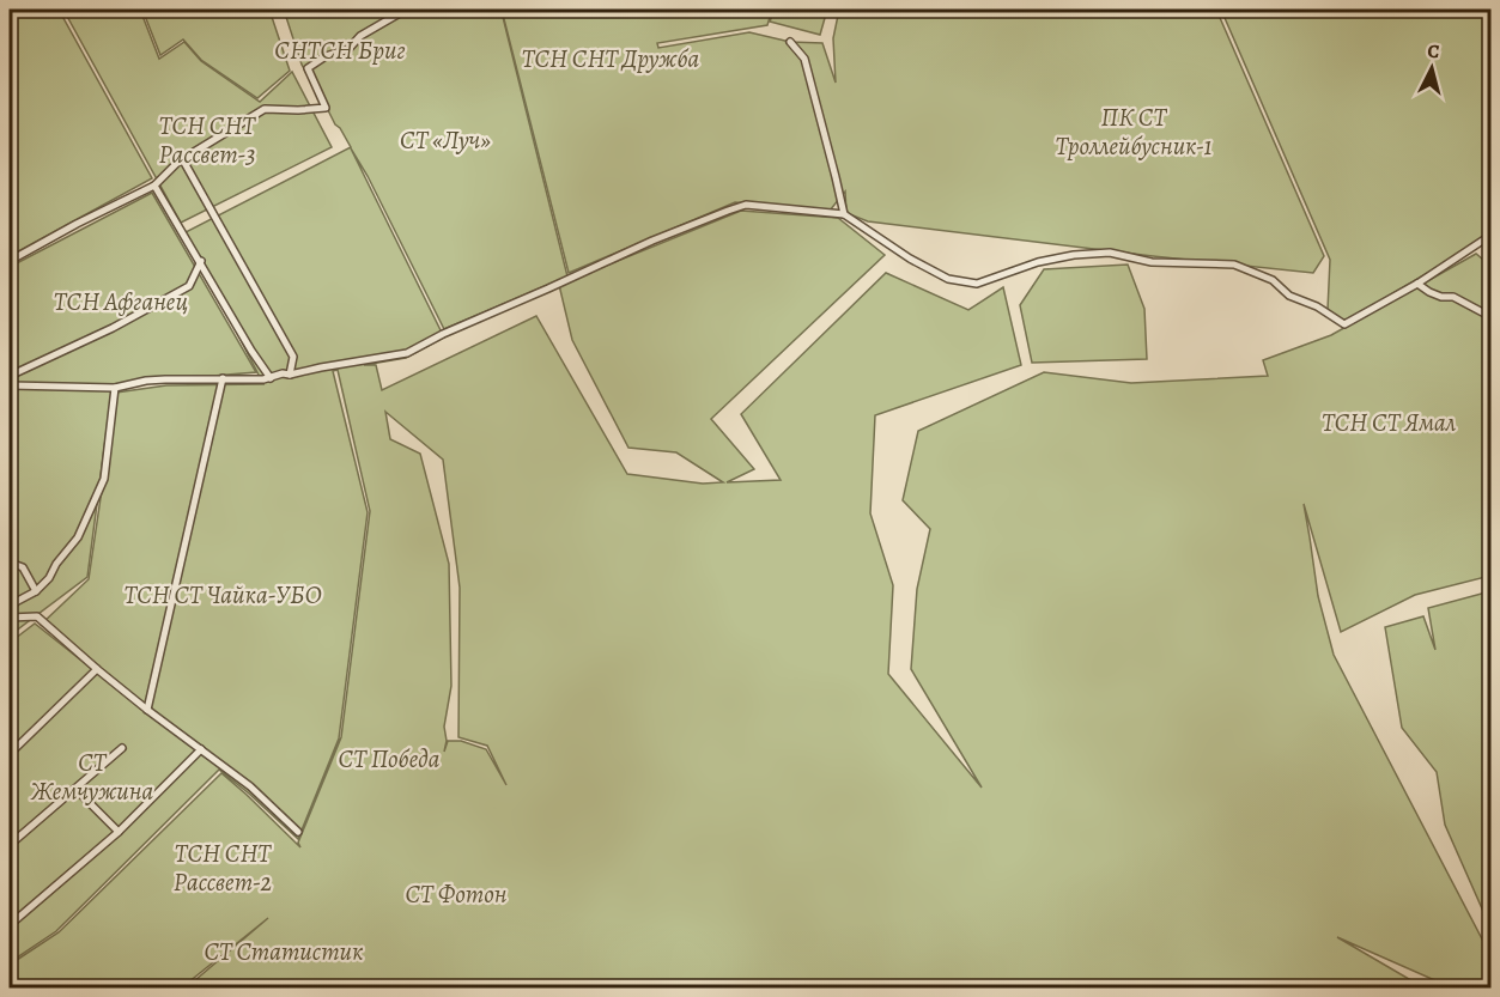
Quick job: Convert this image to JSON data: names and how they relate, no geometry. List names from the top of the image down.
{
  "parks": [
    "СНТСН Бриг",
    "ТСН СНТ Дружба",
    "ПК СТ Троллейбусник-1",
    "ТСН СНТ Рассвет-3",
    "СТ «Луч»",
    "ТСН Афганец",
    "ТСН СТ Ямал",
    "ТСН СТ Чайка-УБО",
    "СТ Победа",
    "СТ Жемчужина",
    "ТСН СНТ Рассвет-2",
    "СТ Фотон",
    "СТ Статистик"
  ],
  "north": "top"
}
